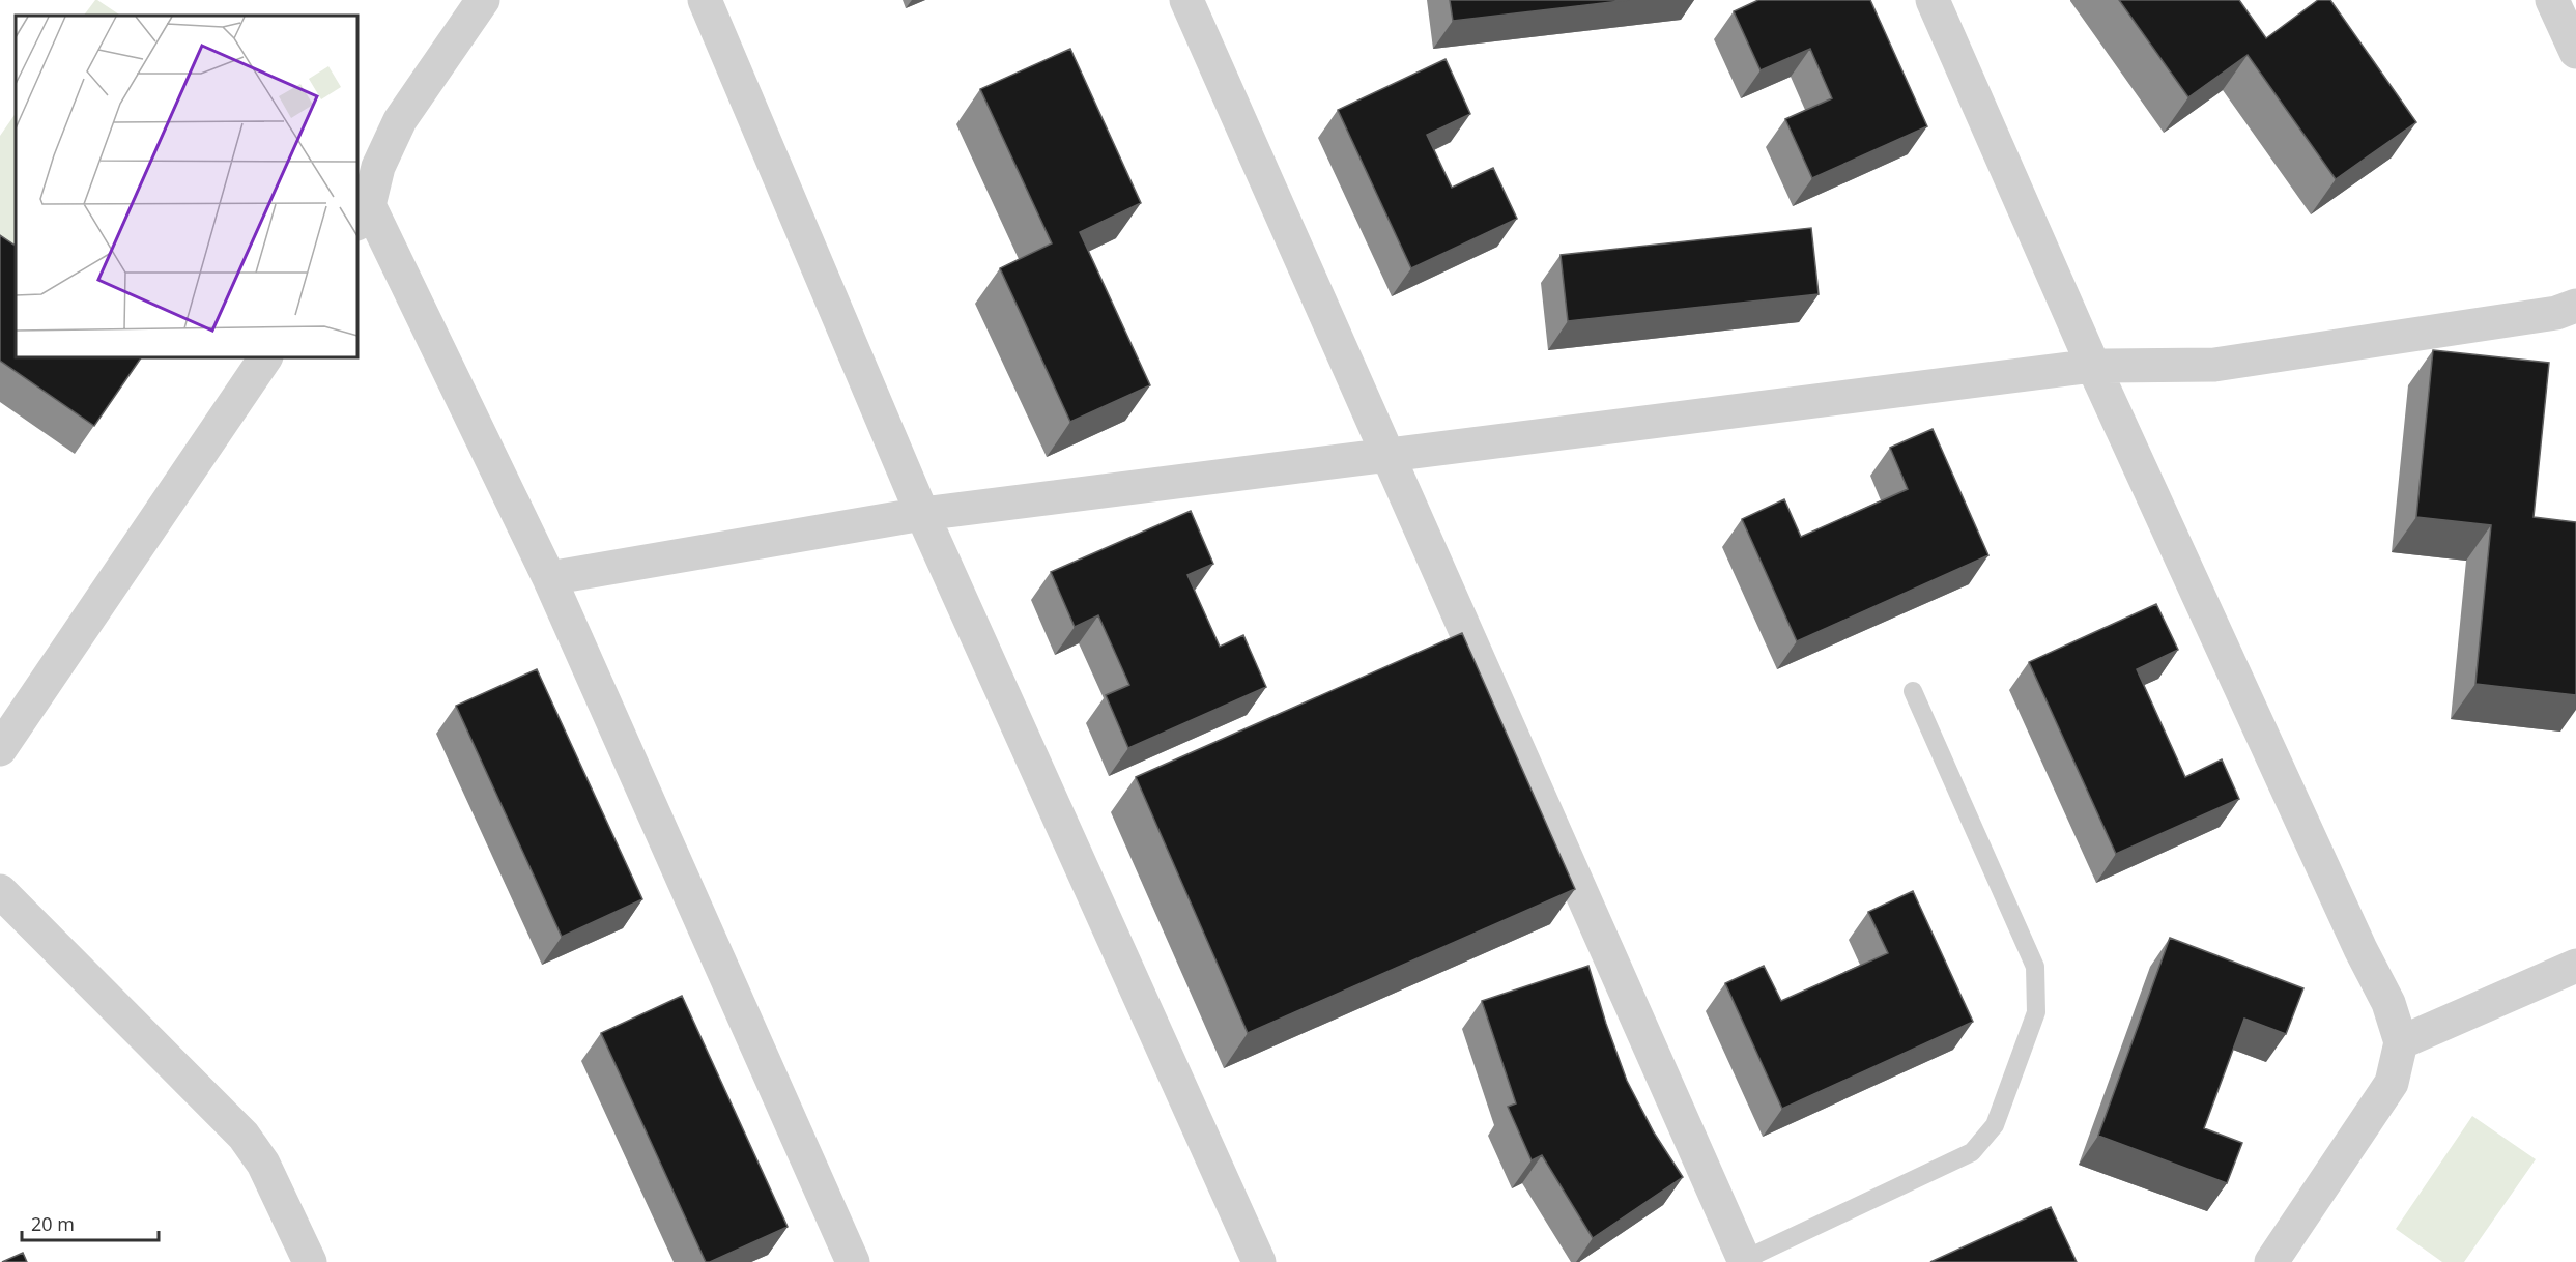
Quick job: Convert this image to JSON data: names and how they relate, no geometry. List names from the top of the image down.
{
  "scale_bar": "20 m"
}
